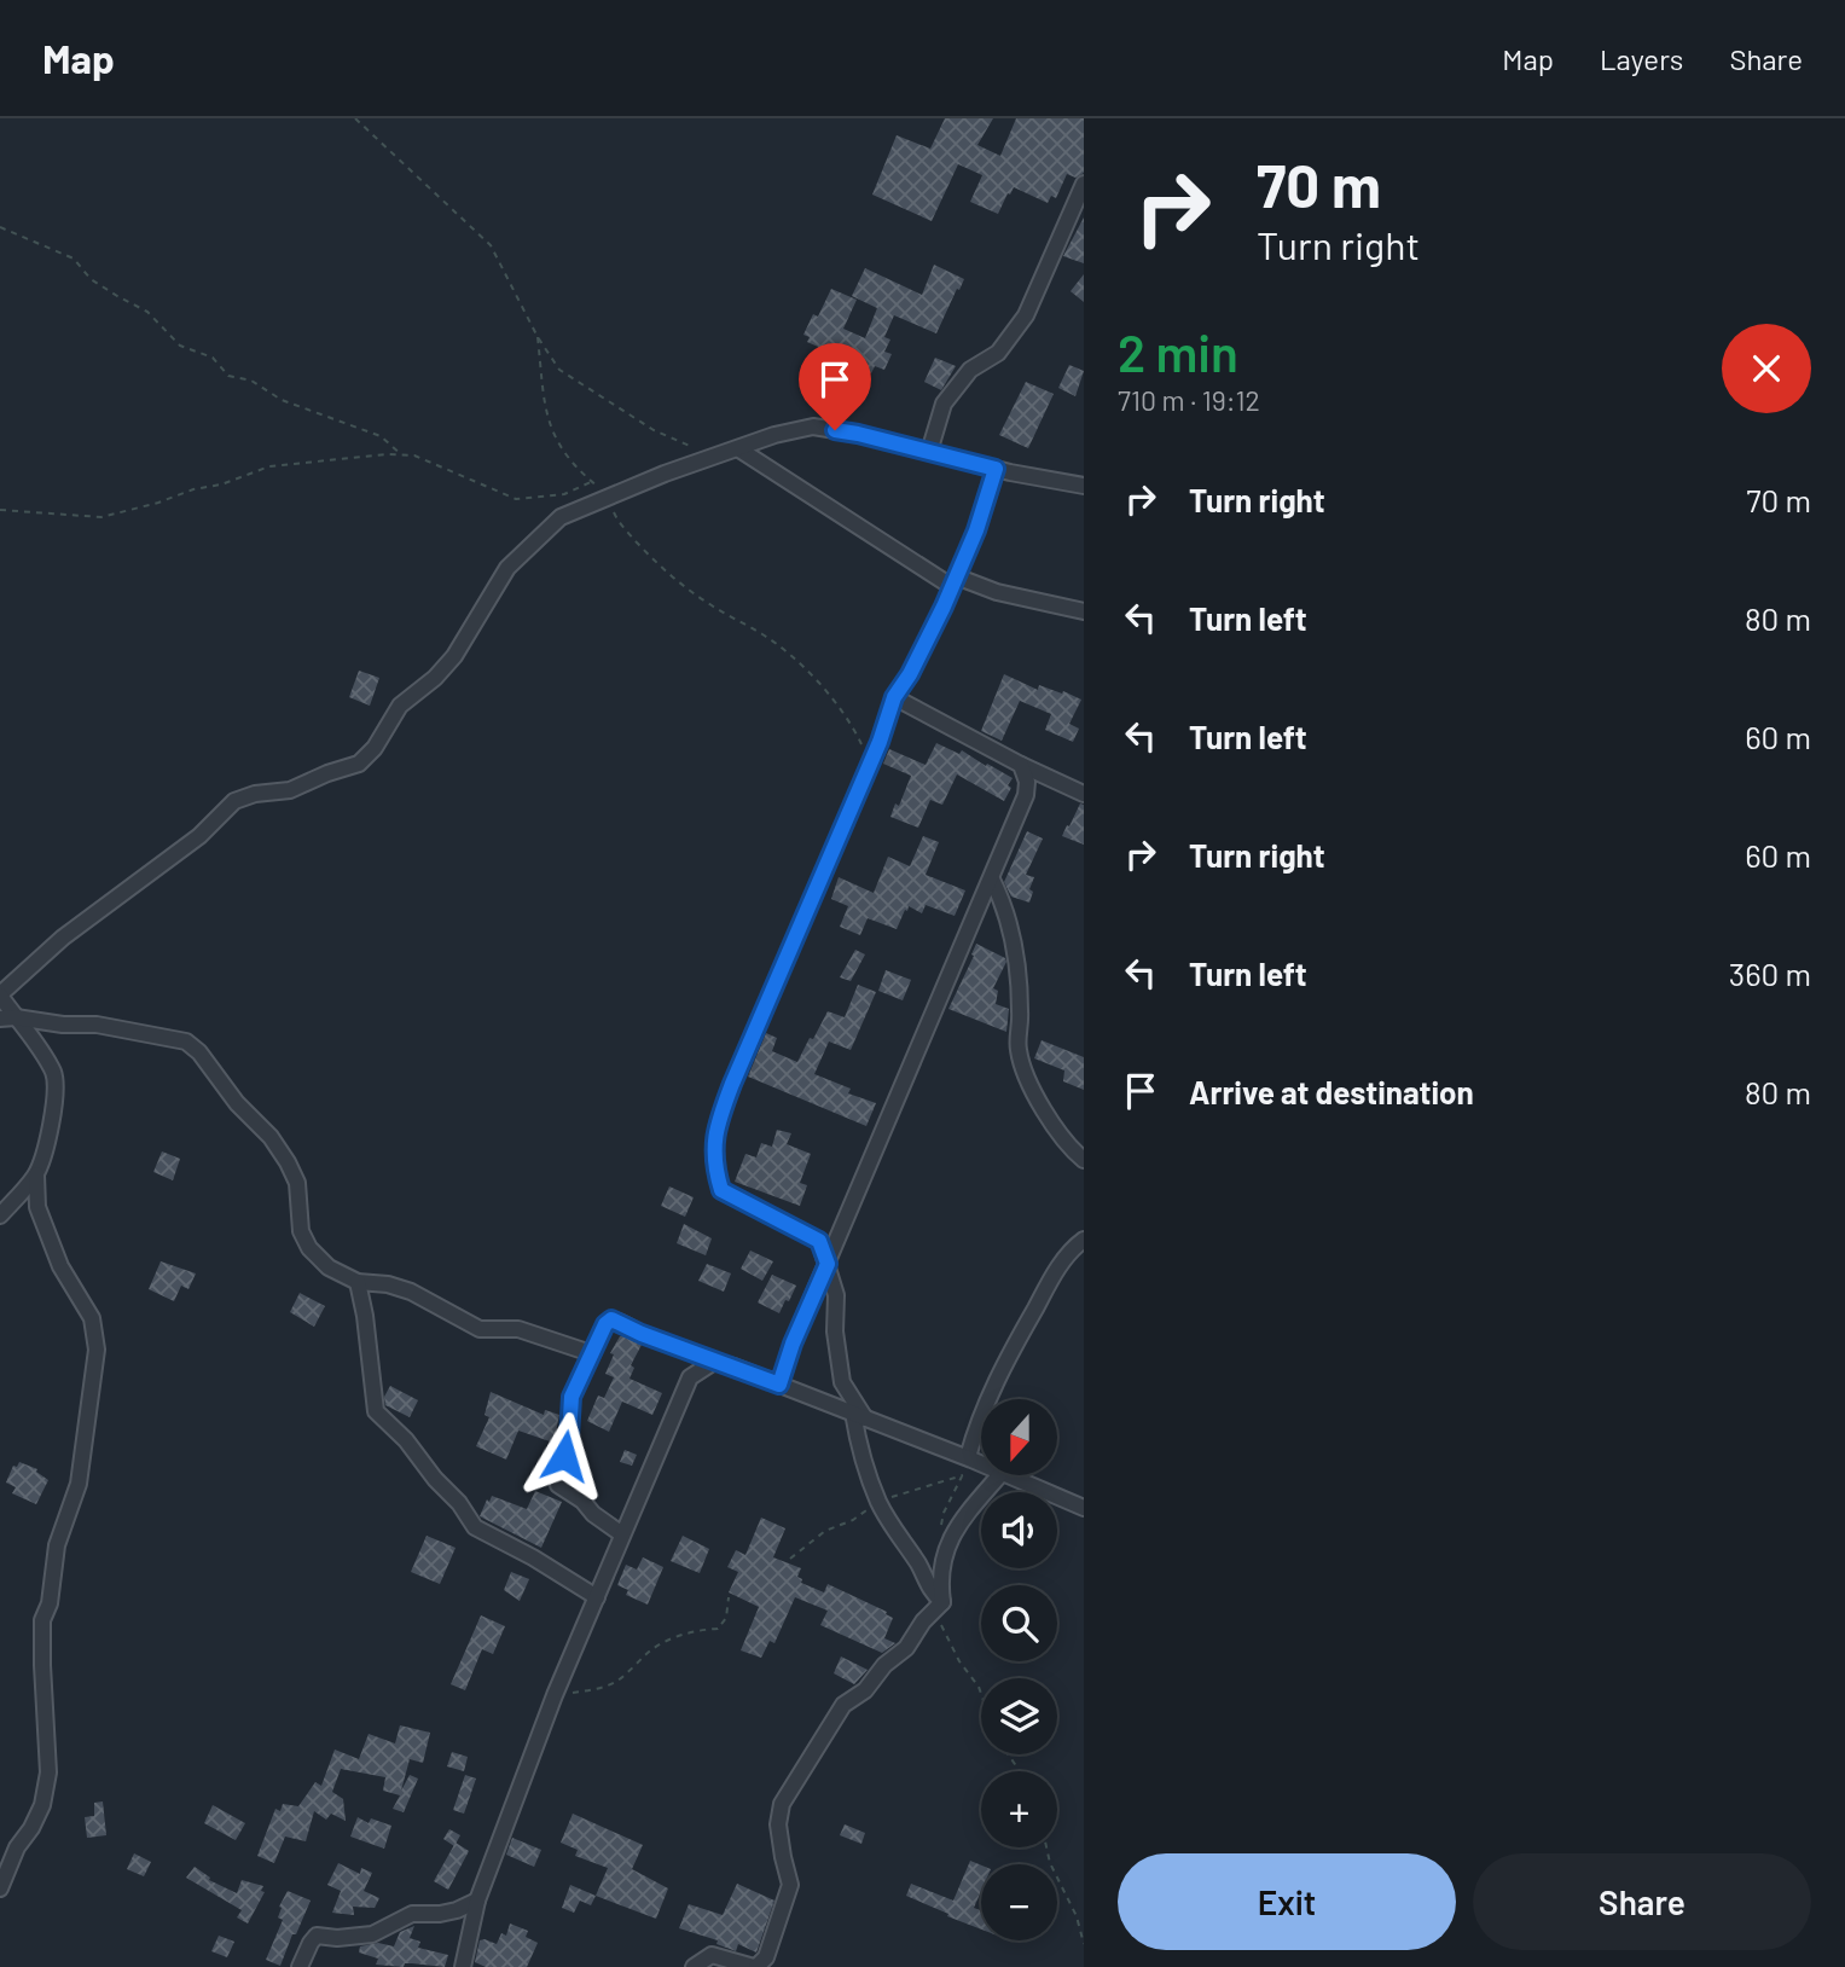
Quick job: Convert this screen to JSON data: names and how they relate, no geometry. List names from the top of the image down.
{
  "north": "bottom",
  "page": {
    "header": "Map",
    "nav": ["Map", "Layers", "Share"],
    "turn": ["70 m", "Turn right"],
    "heading": ["2 min", "710 m · 19:12"],
    "list": [
      {
        "name": "Turn right",
        "value": "70 m"
      },
      {
        "name": "Turn left",
        "value": "80 m"
      },
      {
        "name": "Turn left",
        "value": "60 m"
      },
      {
        "name": "Turn right",
        "value": "60 m"
      },
      {
        "name": "Turn left",
        "value": "360 m"
      },
      {
        "name": "Arrive at destination",
        "value": "80 m"
      }
    ],
    "map_buttons": ["+", "−"],
    "buttons": ["Exit", "Share"]
  }
}
